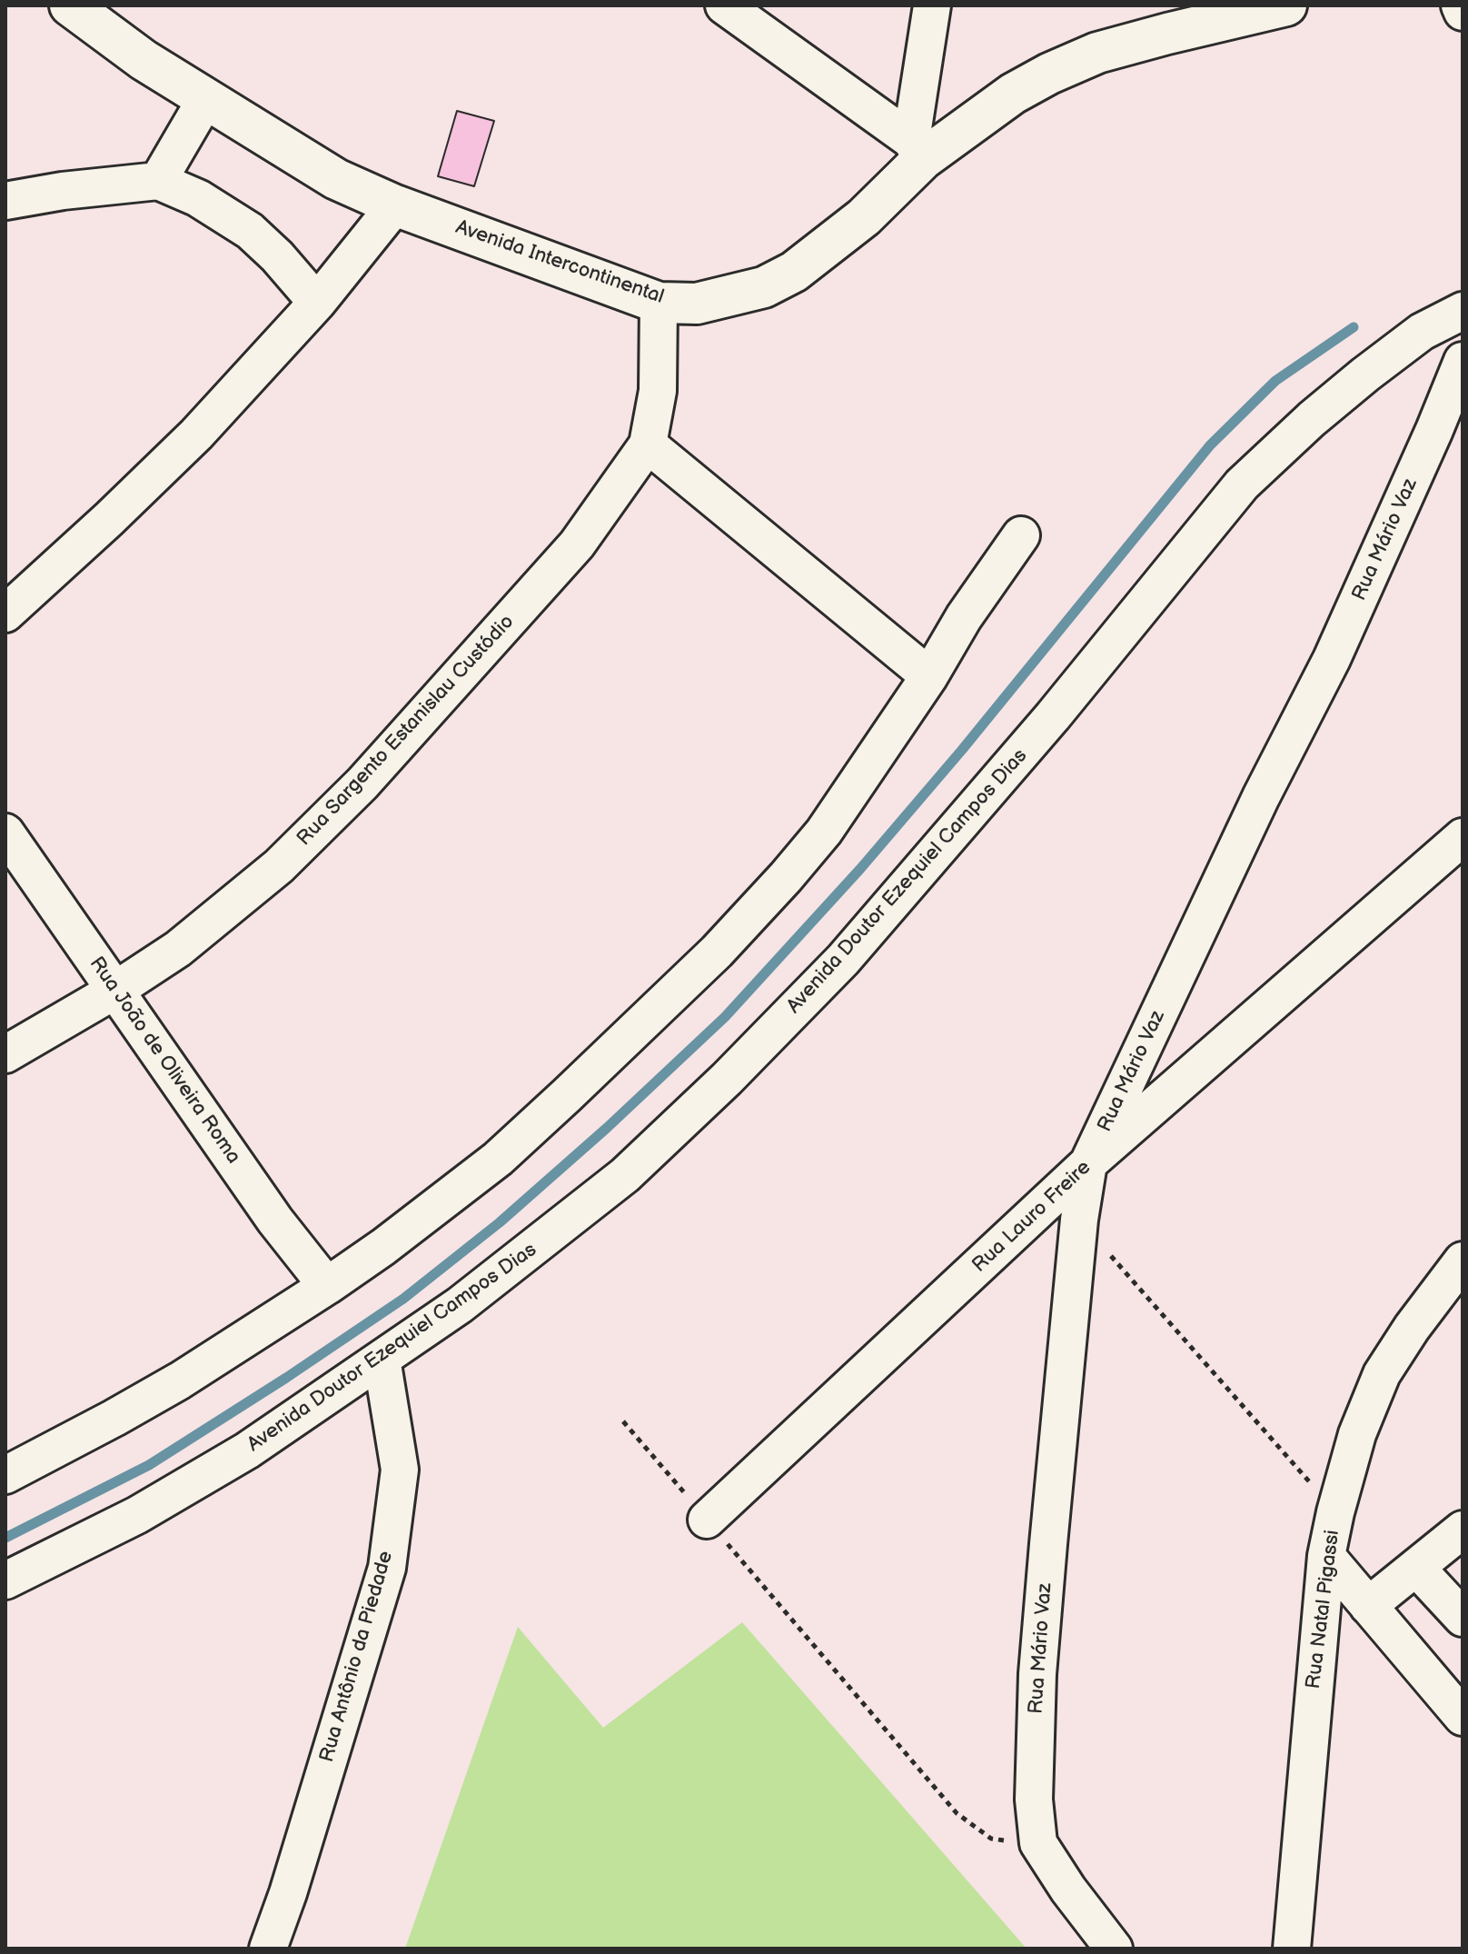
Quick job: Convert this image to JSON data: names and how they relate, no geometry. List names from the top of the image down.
{
  "streets": {
    "street": [
      "Avenida Intercontinental",
      "Rua Mário Vaz",
      "Rua Sargento Estanislau Custódio",
      "Avenida Doutor Ezequiel Campos Dias",
      "Rua João de Oliveira Roma",
      "Rua Lauro Freire",
      "Rua Natal Pigassi",
      "Rua Antônio da Piedade"
    ]
  },
  "crossings": [
    ["Avenida Intercontinental", "Rua Sargento Estanislau Custódio"],
    ["Rua Mário Vaz", "Rua Lauro Freire"],
    ["Rua Sargento Estanislau Custódio", "Rua João de Oliveira Roma"],
    ["Avenida Doutor Ezequiel Campos Dias", "Rua Antônio da Piedade"]
  ]
}
